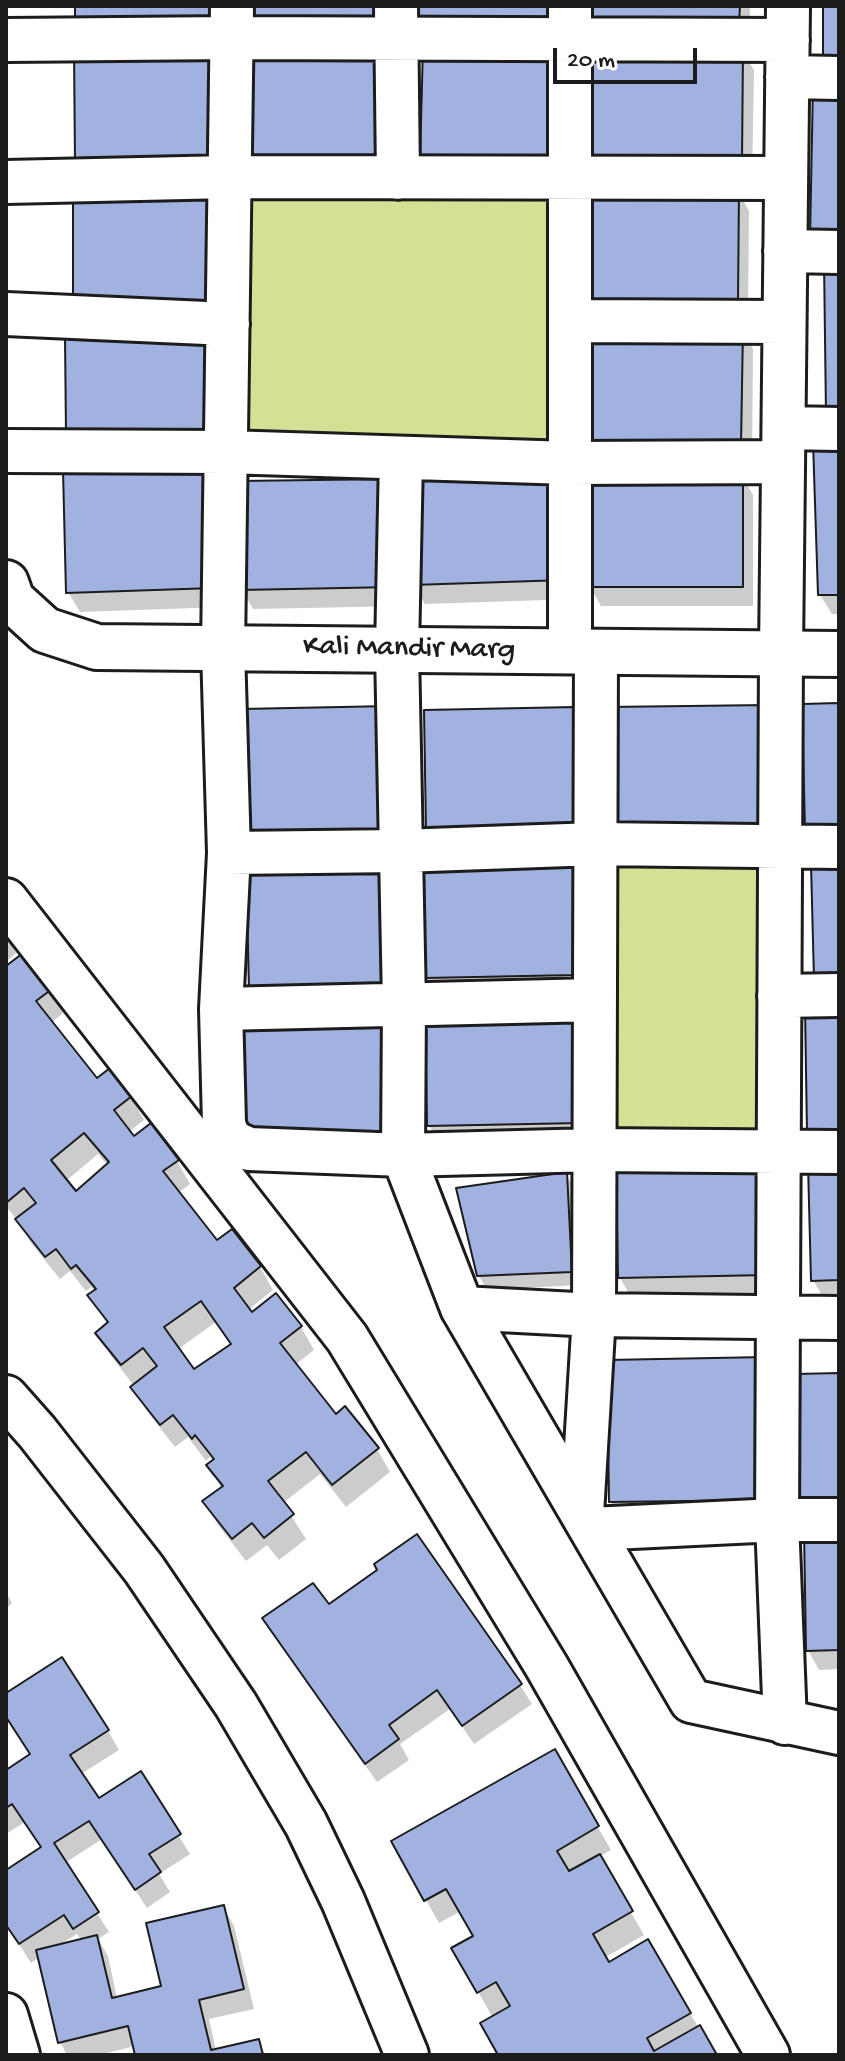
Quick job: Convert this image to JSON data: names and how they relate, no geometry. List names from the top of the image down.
{
  "streets": {
    "street": ["Kali Mandir Marg"]
  },
  "scale_bar": "20 m"
}
